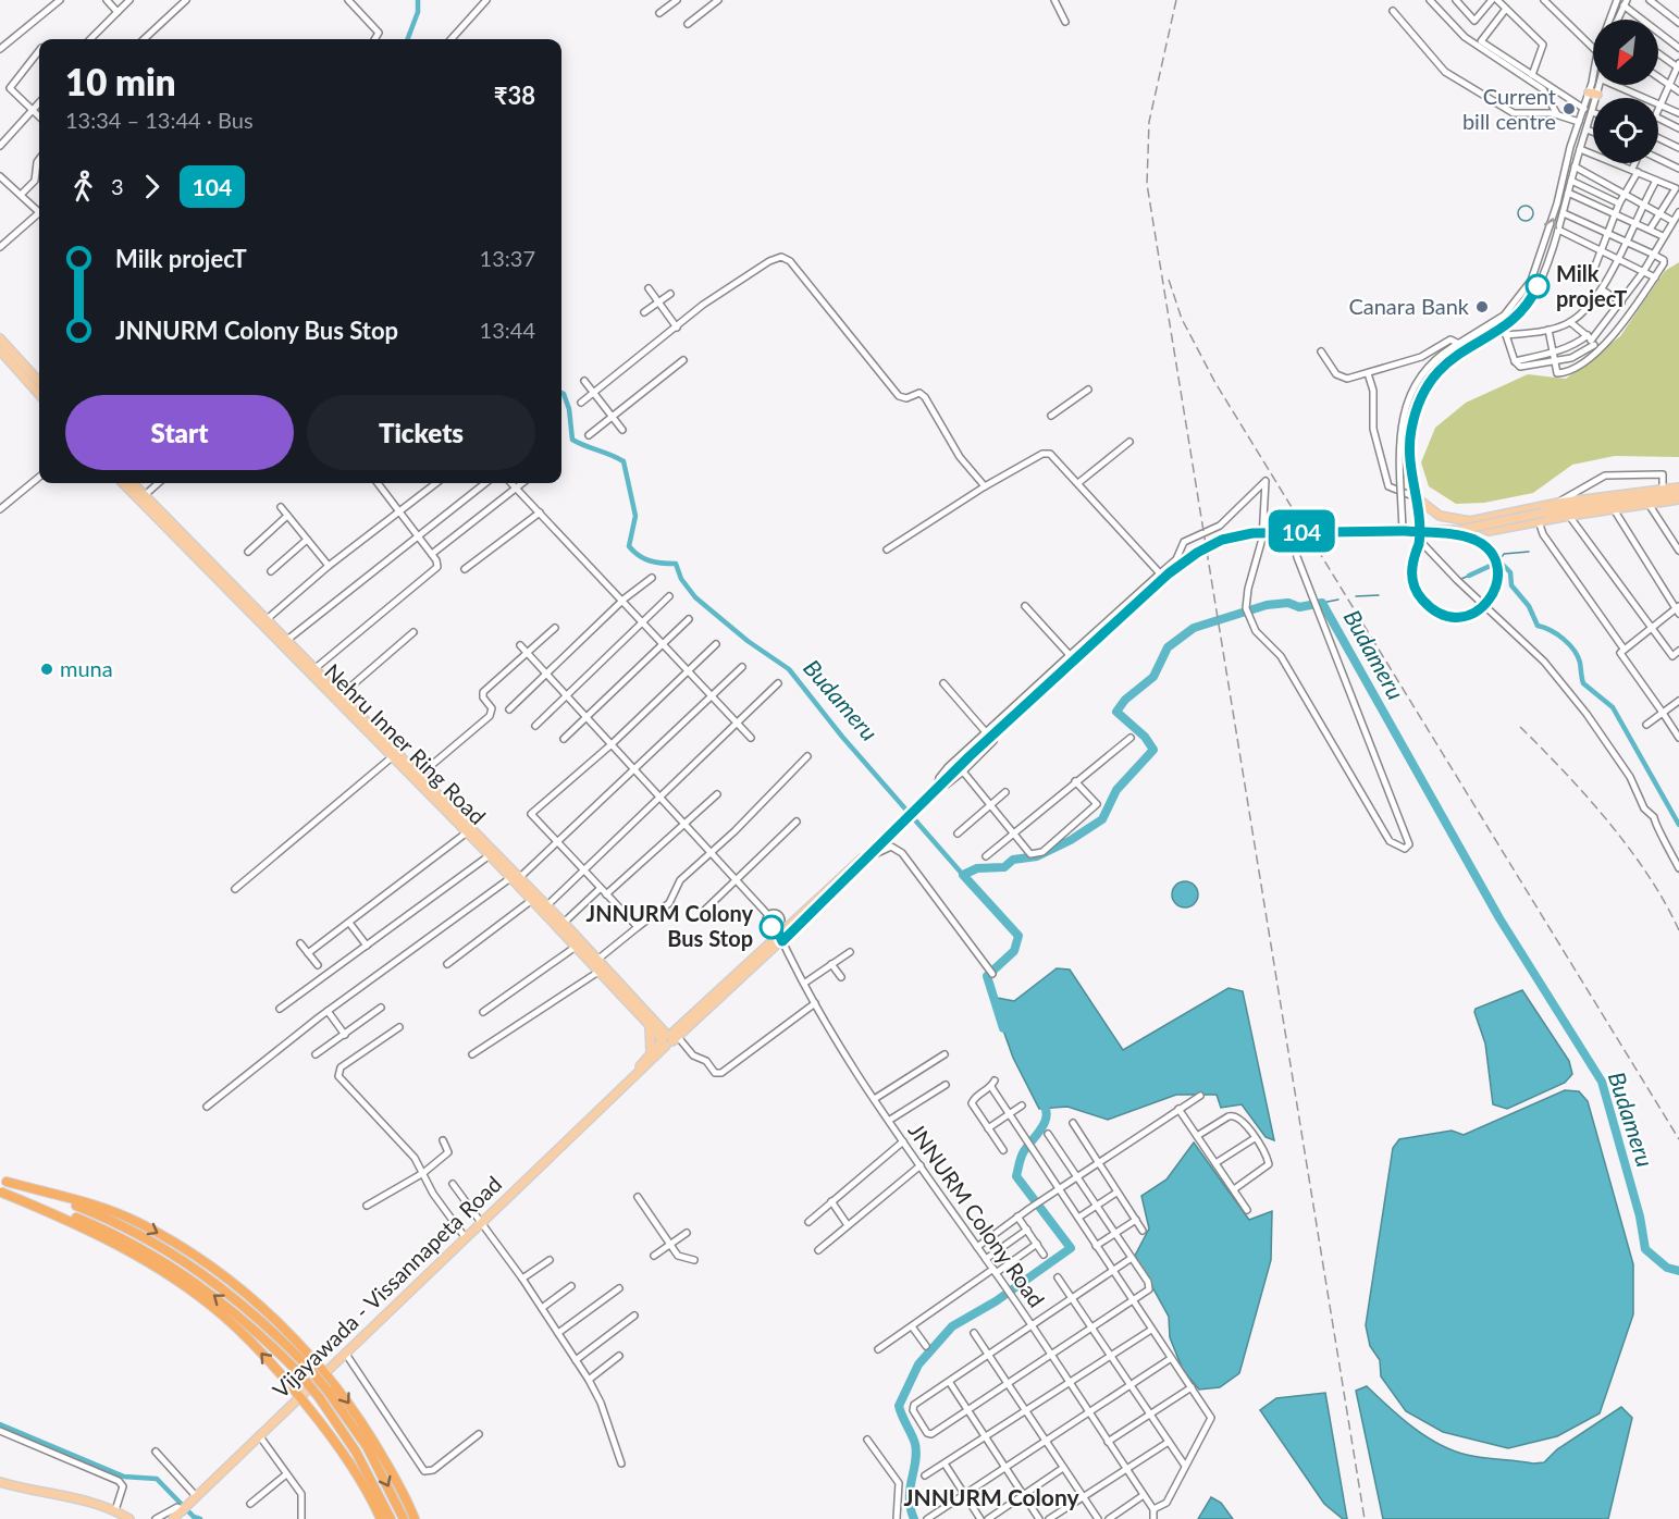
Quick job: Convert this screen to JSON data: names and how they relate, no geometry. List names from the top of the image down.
{
  "streets": {
    "main road": ["Nehru Inner Ring Road", "Vijayawada - Vissannapeta Road"],
    "street": ["JNNURM Colony Road"]
  },
  "crossings": [
    ["Nehru Inner Ring Road", "Vijayawada - Vissannapeta Road"]
  ],
  "districts": ["JNNURM Colony"],
  "water": ["Budameru"],
  "places": [
    "Current bill centre",
    "Milk projecT",
    "Canara Bank",
    "muna",
    "JNNURM Colony Bus Stop"
  ],
  "lines": ["bus line 104"],
  "north": "bottom left",
  "page": {
    "on_map": "104",
    "heading": ["10 min", "13:34 – 13:44 · Bus", "₹38"],
    "legs": ["3", "104"],
    "list": [
      {
        "name": "Milk projecT",
        "value": "13:37"
      },
      {
        "name": "JNNURM Colony Bus Stop",
        "value": "13:44"
      }
    ],
    "buttons": ["Start", "Tickets"]
  }
}
